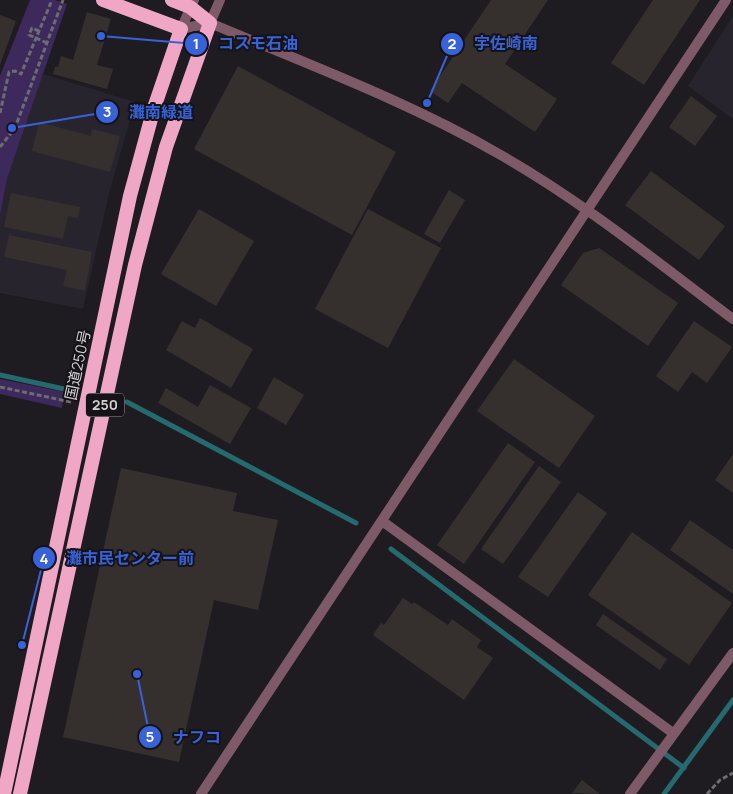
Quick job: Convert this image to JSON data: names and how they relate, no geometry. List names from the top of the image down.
{
  "streets": {
    "highway": ["国道250号", "250"]
  },
  "places": [
    "コスモ石油",
    "宇佐崎南",
    "灘南緑道",
    "灘市民センター前",
    "ナフコ"
  ]
}
